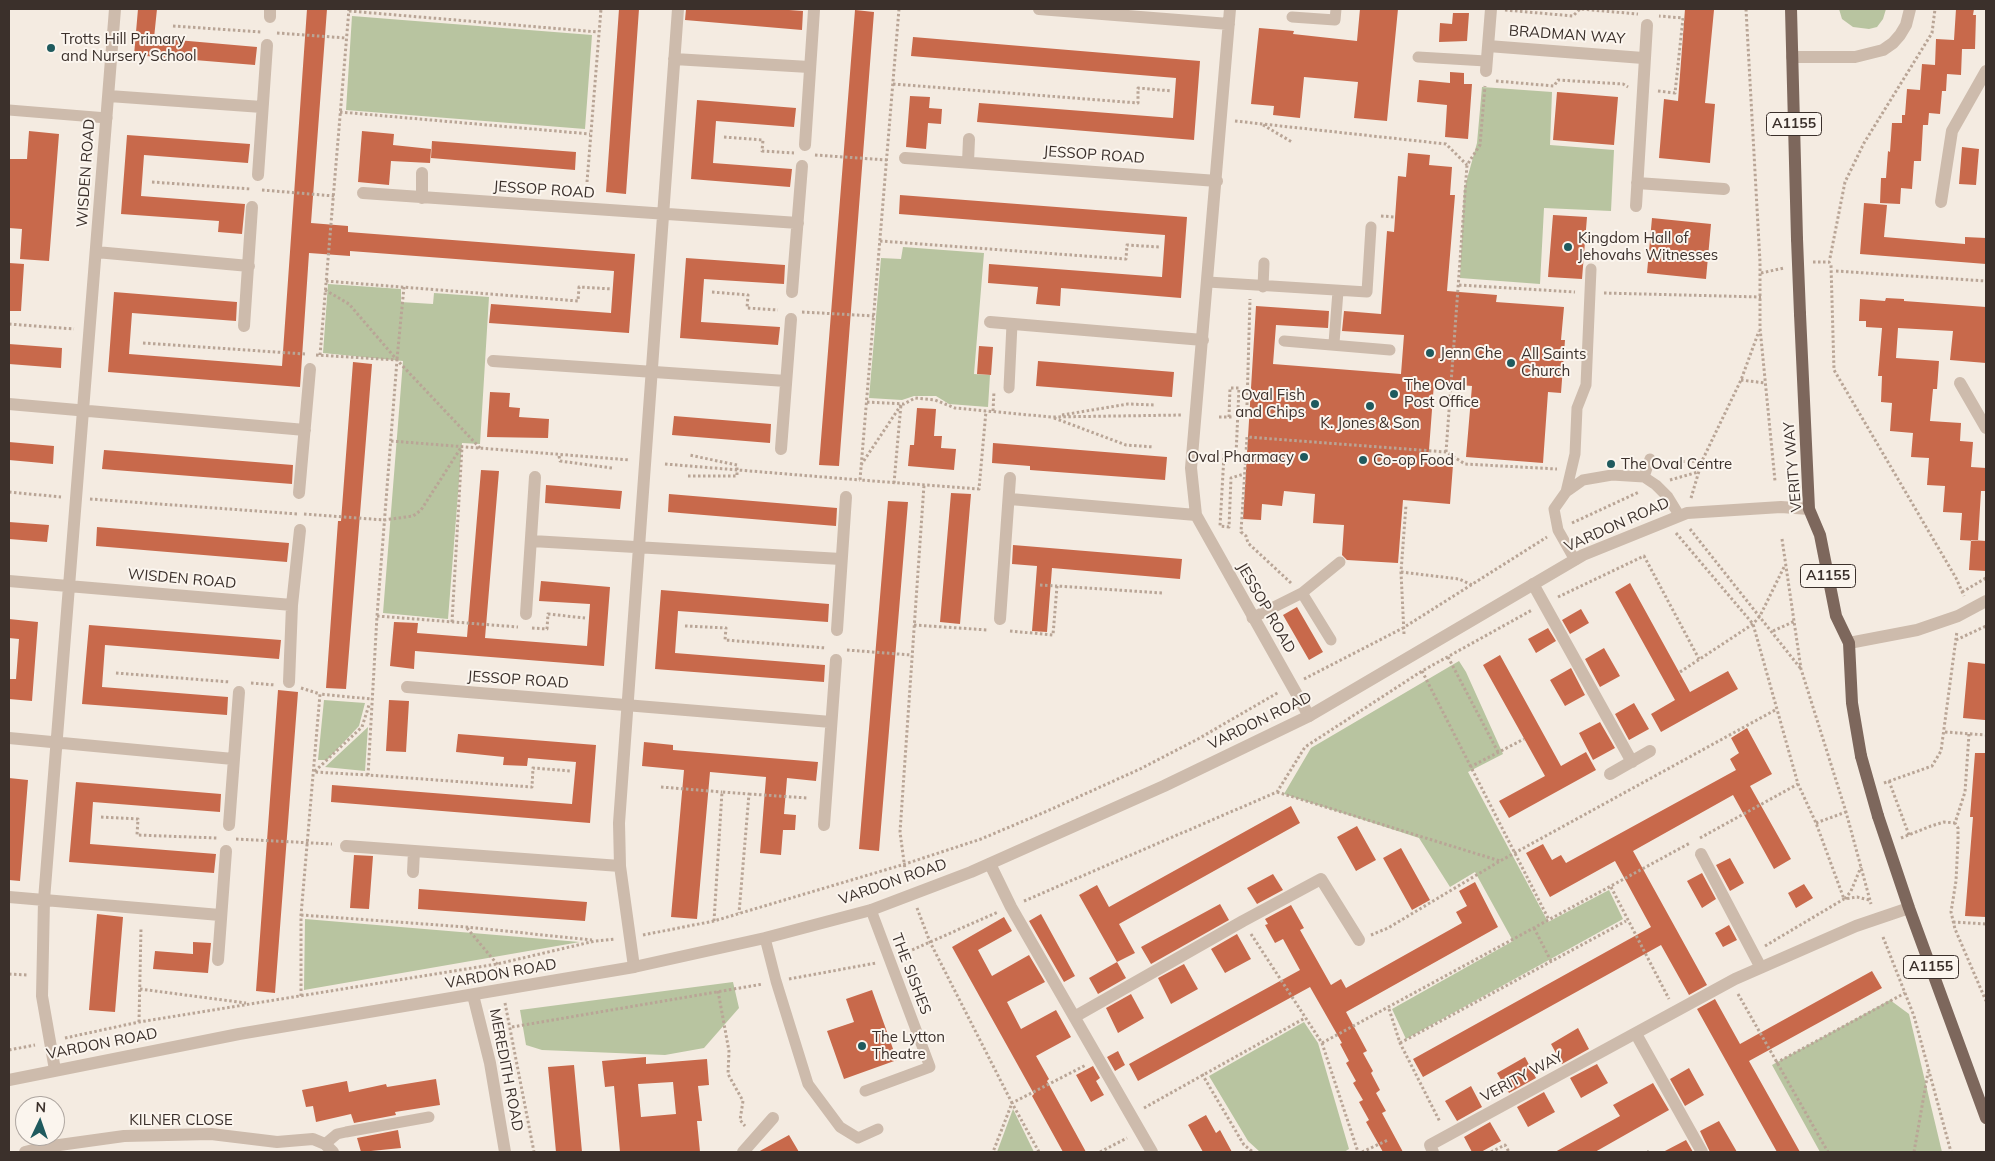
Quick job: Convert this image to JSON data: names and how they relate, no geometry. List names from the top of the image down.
{
  "streets": {
    "main road": ["A1155", "VERITY WAY"],
    "street": [
      "BRADMAN WAY",
      "JESSOP ROAD",
      "WISDEN ROAD",
      "VARDON ROAD",
      "MEREDITH ROAD",
      "KILNER CLOSE"
    ],
    "lane": ["THE SISHES"]
  },
  "crossings": [
    ["JESSOP ROAD", "VARDON ROAD"],
    ["WISDEN ROAD", "VARDON ROAD"],
    ["VERITY WAY", "VARDON ROAD"],
    ["VARDON ROAD", "THE SISHES"],
    ["VARDON ROAD", "MEREDITH ROAD"]
  ],
  "places": [
    "Trotts Hill Primary and Nursery School",
    "Kingdom Hall of Jehovahs Witnesses",
    "Jenn Che",
    "All Saints Church",
    "The Oval Post Office",
    "Oval Fish and Chips",
    "K. Jones & Son",
    "Oval Pharmacy",
    "Co-op Food",
    "The Oval Centre",
    "The Lytton Theatre"
  ],
  "north": "top"
}
